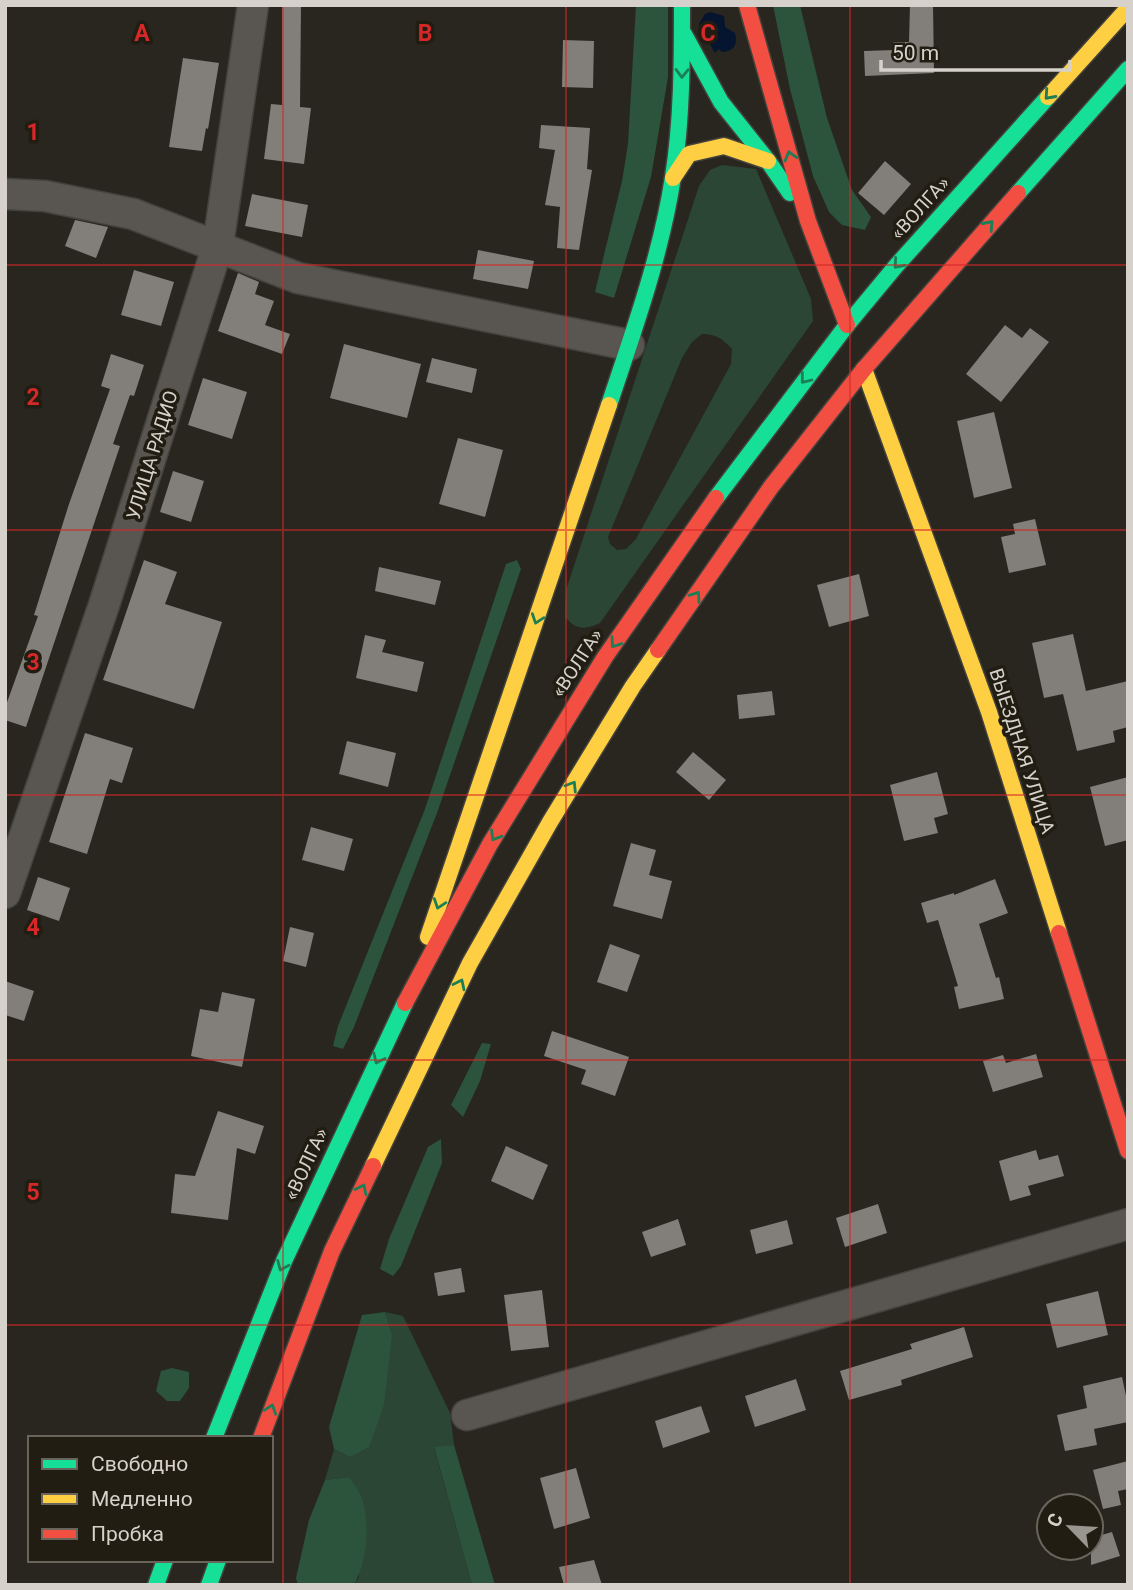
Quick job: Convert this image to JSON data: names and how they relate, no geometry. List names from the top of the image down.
{
  "streets": {
    "main road": ["«ВОЛГА»", "ВЫЕЗДНАЯ УЛИЦА"],
    "street": ["УЛИЦА РАДИО"]
  },
  "legend": ["Свободно", "Медленно", "Пробка"],
  "scale_bar": "50 m",
  "north": "top left",
  "grid": {
    "columns": ["A", "B", "C"],
    "rows": [
      "1",
      "2",
      "3",
      "4",
      "5"
    ]
  }
}
